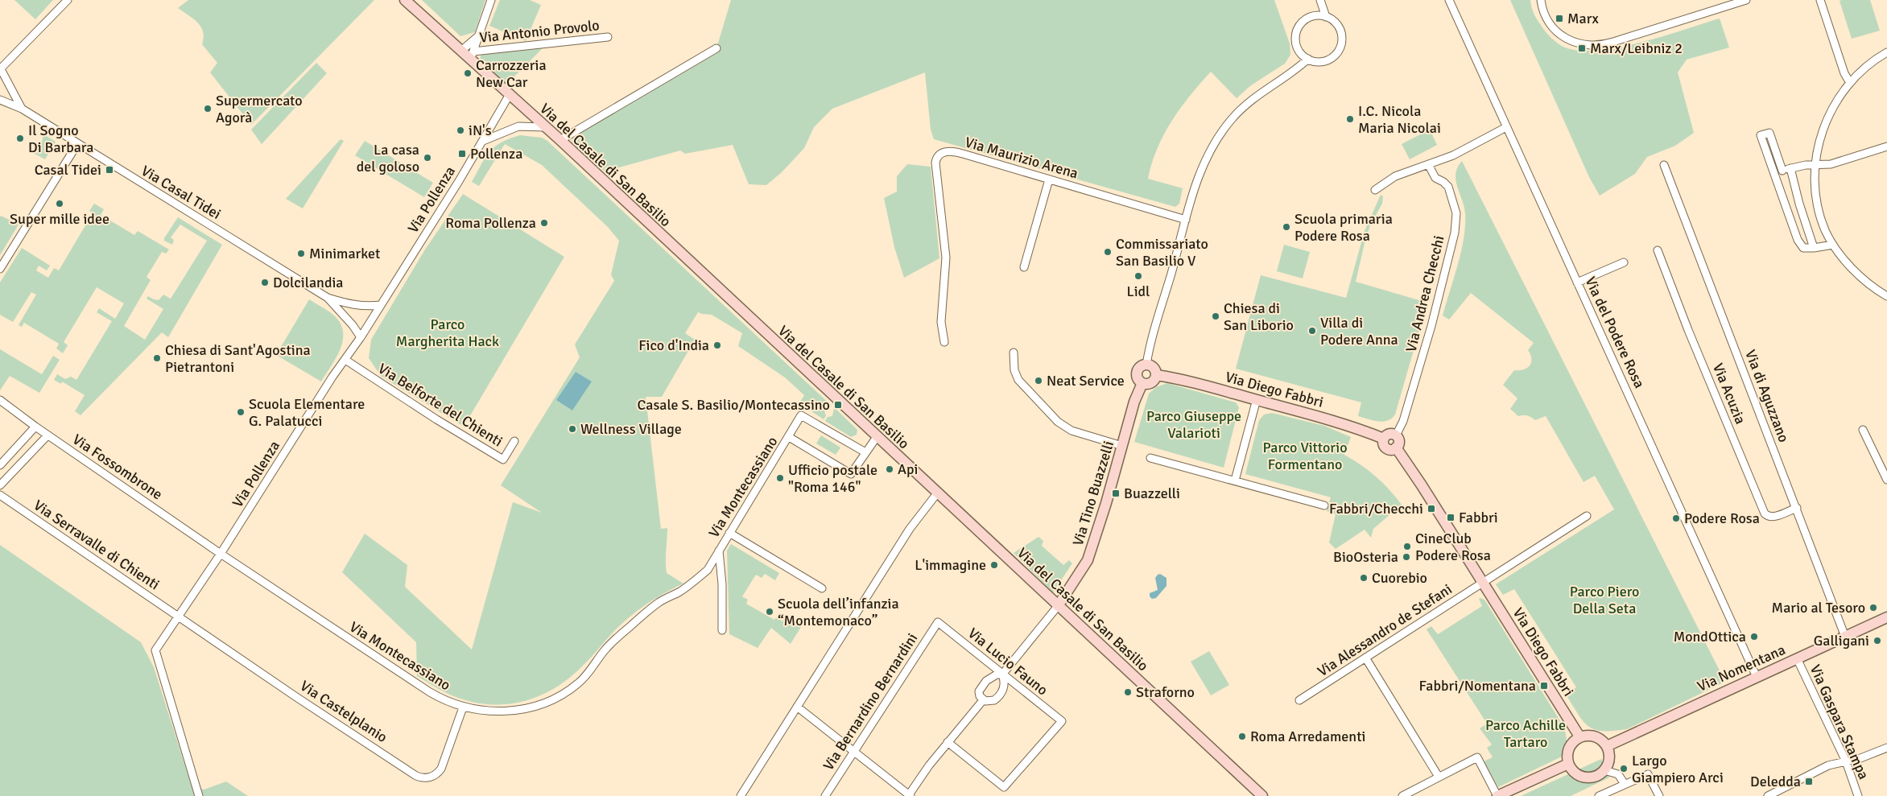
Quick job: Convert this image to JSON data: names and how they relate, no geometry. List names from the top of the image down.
{
  "streets": {
    "street": [
      "Via Antonio Provolo",
      "Via Maurizio Arena",
      "Via del Casale di San Basilio",
      "Via Casal Tidei",
      "Via Pollenza",
      "Via Andrea Checchi",
      "Via del Podere Rosa",
      "Via Diego Fabbri",
      "Via Acuzia",
      "Via di Aguzzano",
      "Via Belforte del Chienti",
      "Via Fossombrone",
      "Via Montecassiano",
      "Via Tino Buazzelli",
      "Via Serravalle di Chienti",
      "Via Alessandro de Stefani",
      "Via Lucio Fauno",
      "Via Nomentana",
      "Via Bernardino Bernardini",
      "Via Castelplanio",
      "Via Gaspara Stampa"
    ]
  },
  "crossings": [
    ["Via Antonio Provolo", "Via del Casale di San Basilio"],
    ["Via del Casale di San Basilio", "Via Pollenza"],
    ["Via del Casale di San Basilio", "Via Montecassiano"],
    ["Via del Casale di San Basilio", "Via Tino Buazzelli"],
    ["Via Casal Tidei", "Via Pollenza"],
    ["Via Pollenza", "Via Belforte del Chienti"],
    ["Via Pollenza", "Via Fossombrone"],
    ["Via Pollenza", "Via Montecassiano"],
    ["Via Pollenza", "Via Serravalle di Chienti"],
    ["Via Pollenza", "Via Castelplanio"],
    ["Via Andrea Checchi", "Via Diego Fabbri"],
    ["Via del Podere Rosa", "Via Nomentana"],
    ["Via Diego Fabbri", "Via Tino Buazzelli"],
    ["Via Diego Fabbri", "Via Alessandro de Stefani"],
    ["Via Diego Fabbri", "Via Nomentana"],
    ["Via Acuzia", "Via di Aguzzano"],
    ["Via di Aguzzano", "Via Nomentana"],
    ["Via Fossombrone", "Via Montecassiano"],
    ["Via Montecassiano", "Via Castelplanio"],
    ["Via Serravalle di Chienti", "Via Castelplanio"],
    ["Via Lucio Fauno", "Via Bernardino Bernardini"],
    ["Via Nomentana", "Via Gaspara Stampa"]
  ],
  "parks": [
    "Parco Margherita Hack",
    "Parco Giuseppe Valarioti",
    "Parco Vittorio Formentano",
    "Parco Piero Della Seta",
    "Parco Achille Tartaro"
  ],
  "places": {
    "transit": [
      "Marx",
      "Marx/Leibniz 2",
      "Pollenza",
      "Casal Tidei",
      "Casale S. Basilio/Montecassino",
      "Buazzelli",
      "Fabbri/Checchi",
      "Fabbri",
      "Fabbri/Nomentana",
      "Deledda"
    ],
    "other": [
      "Carrozzeria New Car",
      "Supermercato Agorà",
      "I.C. Nicola Maria Nicolai",
      "iN's",
      "Il Sogno Di Barbara",
      "La casa del goloso",
      "Super mille idee",
      "Roma Pollenza",
      "Scuola primaria Podere Rosa",
      "Commissariato San Basilio V",
      "Minimarket",
      "Lidl",
      "Dolcilandia",
      "Chiesa di San Liborio",
      "Villa di Podere Anna",
      "Fico d'India",
      "Chiesa di Sant'Agostina Pietrantoni",
      "Neat Service",
      "Scuola Elementare G. Palatucci",
      "Wellness Village",
      "Api",
      "Ufficio postale \"Roma 146\"",
      "Podere Rosa",
      "CineClub Podere Rosa",
      "BioOsteria",
      "L'immagine",
      "Cuorebio",
      "Mario al Tesoro",
      "Scuola dell’infanzia “Montemonaco”",
      "MondOttica",
      "Galligani",
      "Straforno",
      "Roma Arredamenti",
      "Largo Giampiero Arci"
    ]
  }
}
